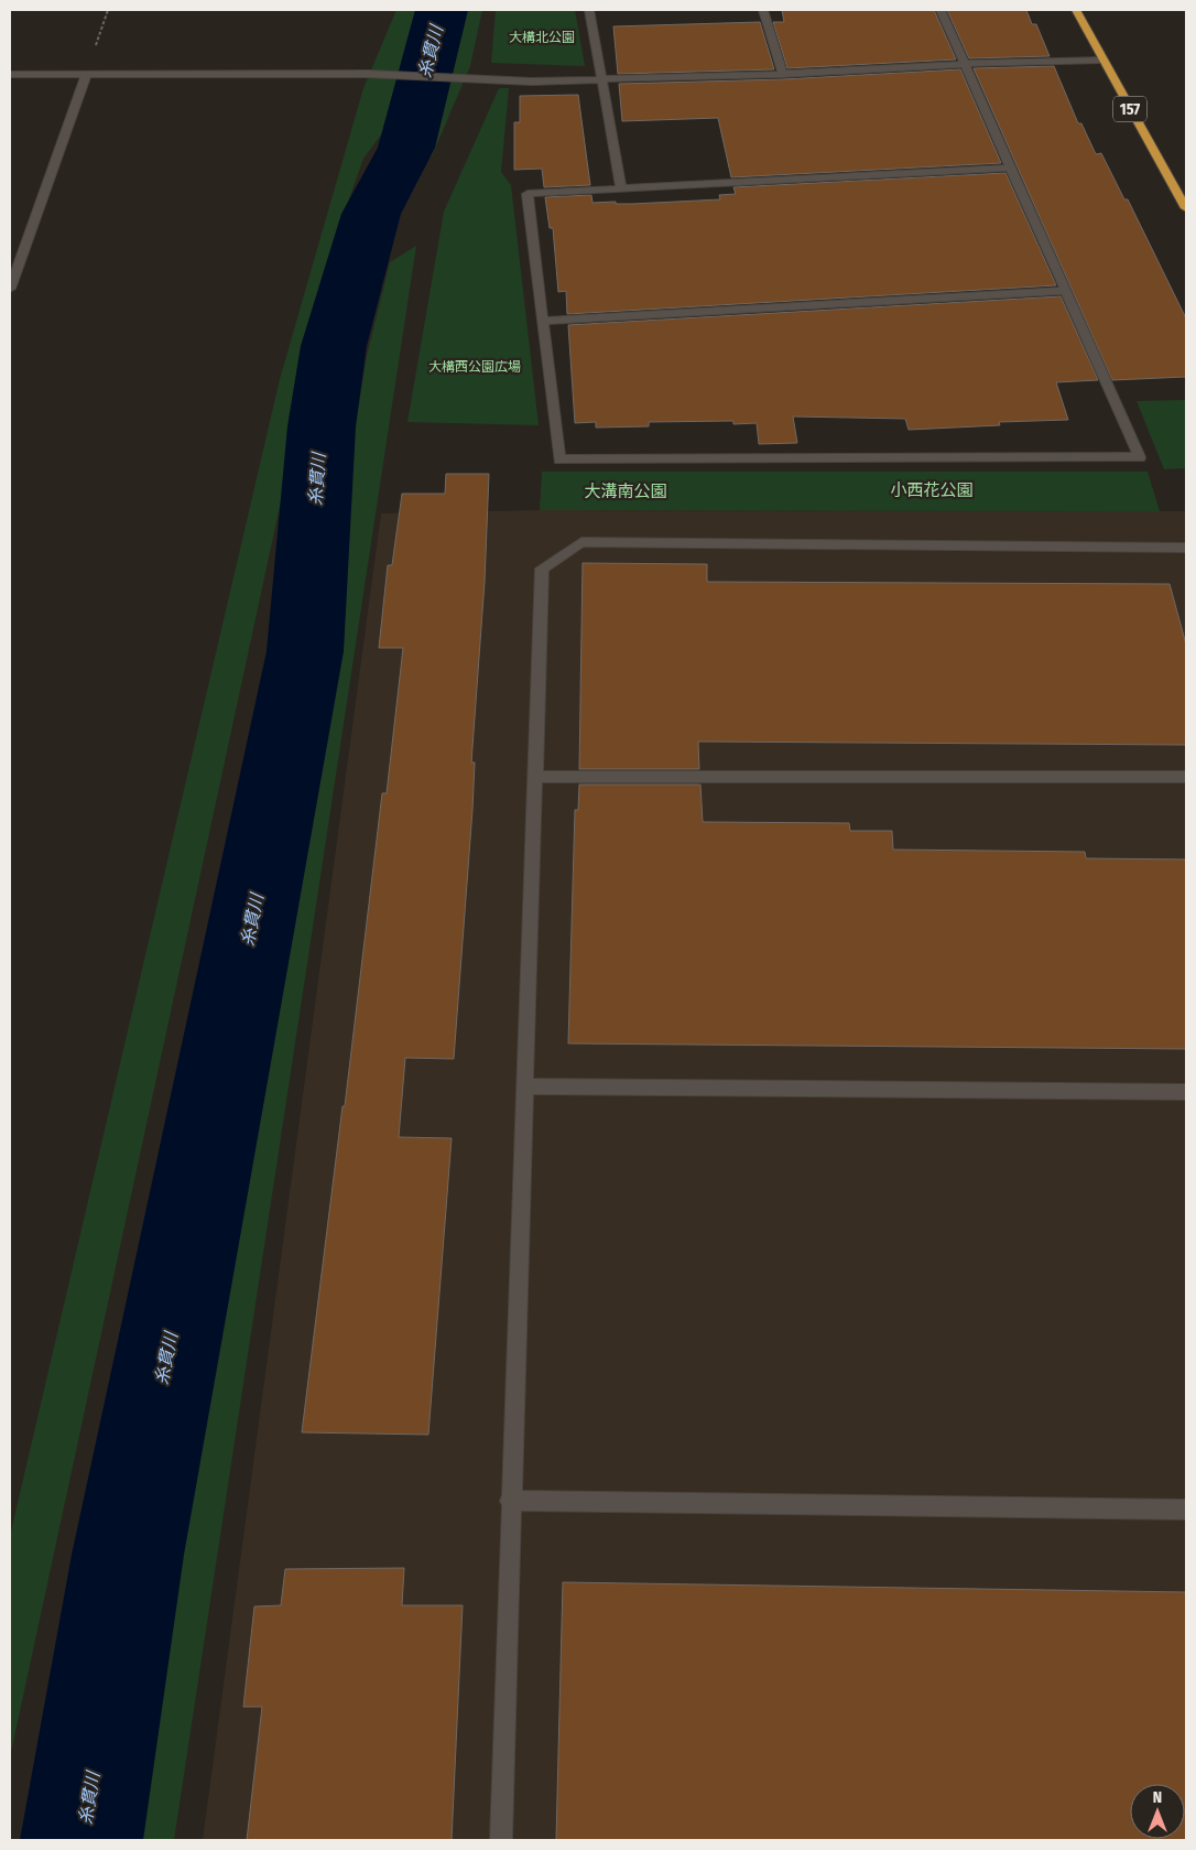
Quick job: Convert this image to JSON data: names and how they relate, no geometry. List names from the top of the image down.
{
  "streets": {
    "highway": ["157"]
  },
  "water": ["糸貫川"],
  "parks": [
    "大構北公園",
    "大構西公園広場",
    "小西花公園",
    "大溝南公園"
  ],
  "north": "top"
}
